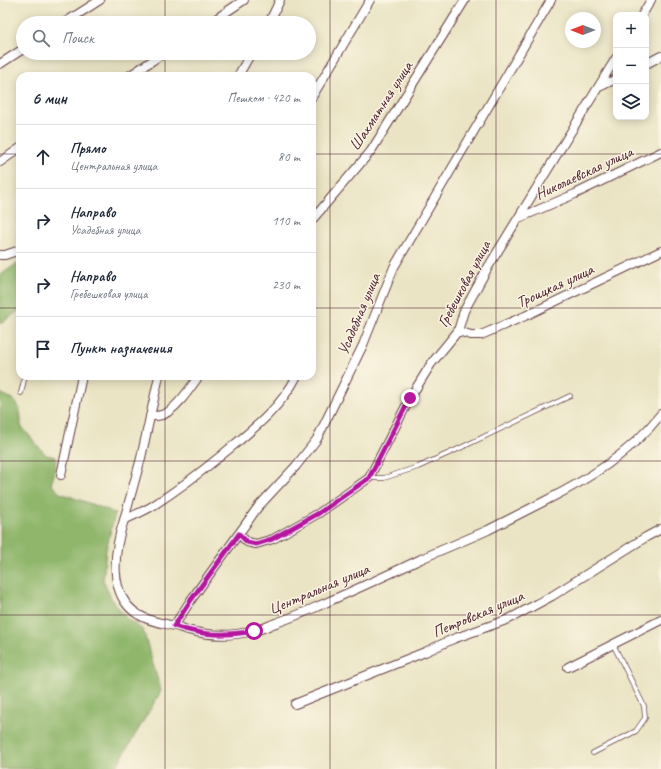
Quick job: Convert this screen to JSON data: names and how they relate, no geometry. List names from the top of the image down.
{
  "streets": {
    "street": [
      "Шахматная улица",
      "Николаевская улица",
      "Гребешковая улица",
      "Троицкая улица",
      "Усадебная улица",
      "Центральная улица",
      "Петровская улица"
    ]
  },
  "crossings": [
    ["Николаевская улица", "Гребешковая улица"],
    ["Гребешковая улица", "Троицкая улица"],
    ["Гребешковая улица", "Усадебная улица"],
    ["Усадебная улица", "Центральная улица"]
  ],
  "north": "left",
  "page": {
    "map_buttons": ["+", "−"],
    "search": "Поиск",
    "heading": ["6 мин", "Пешком · 420 m"],
    "list": [
      ["Прямо", "Центральная улица", "80 m"],
      ["Направо", "Усадебная улица", "110 m"],
      ["Направо", "Гребешковая улица", "230 m"],
      "Пункт назначения"
    ]
  }
}
